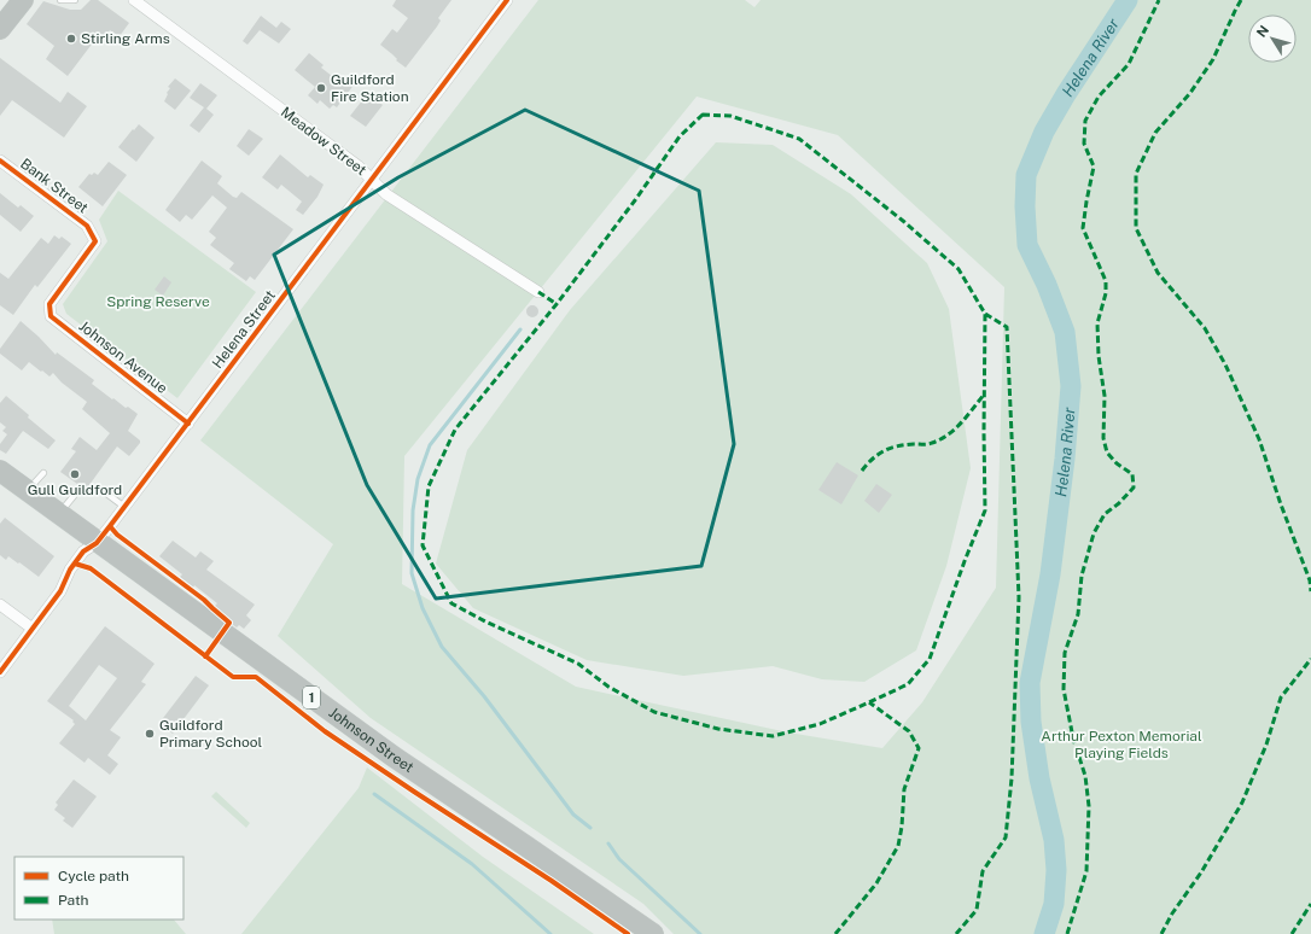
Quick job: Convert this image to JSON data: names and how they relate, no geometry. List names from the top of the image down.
{
  "streets": {
    "highway": ["1", "Johnson Street"],
    "street": [
      "Meadow Street",
      "Bank Street",
      "Helena Street",
      "Johnson Avenue"
    ]
  },
  "crossings": [
    ["Meadow Street", "Helena Street"],
    ["Bank Street", "Johnson Avenue"],
    ["Helena Street", "Johnson Avenue"],
    ["Helena Street", "Johnson Street"]
  ],
  "water": ["Helena River"],
  "parks": ["Spring Reserve", "Arthur Pexton Memorial Playing Fields"],
  "places": [
    "Stirling Arms",
    "Guildford Fire Station",
    "Gull Guildford",
    "Guildford Primary School"
  ],
  "legend": ["Cycle path", "Path"],
  "north": "top left"
}
